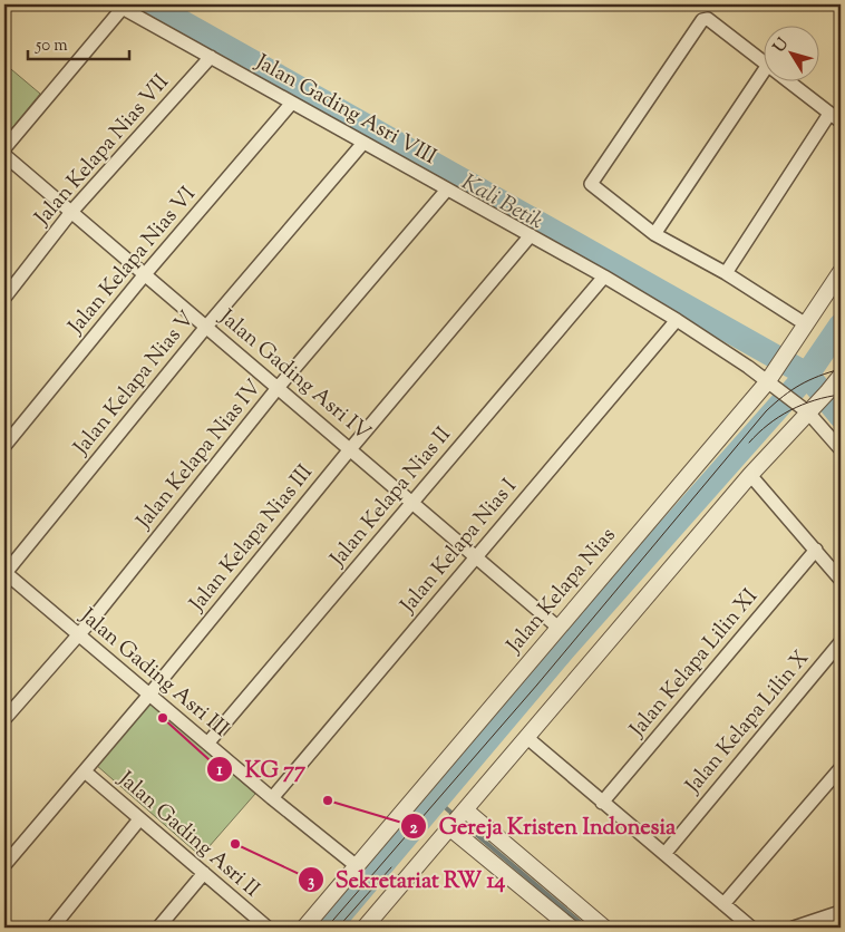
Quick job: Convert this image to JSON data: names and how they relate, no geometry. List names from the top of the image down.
{
  "streets": {
    "street": [
      "Jalan Gading Asri VIII",
      "Jalan Kelapa Nias VII",
      "Jalan Kelapa Nias VI",
      "Jalan Gading Asri IV",
      "Jalan Kelapa Nias V",
      "Jalan Kelapa Nias IV",
      "Jalan Kelapa Nias II",
      "Jalan Kelapa Nias III",
      "Jalan Kelapa Nias I",
      "Jalan Kelapa Nias",
      "Jalan Kelapa Lilin XI",
      "Jalan Gading Asri III",
      "Jalan Kelapa Lilin X",
      "Jalan Gading Asri II"
    ]
  },
  "crossings": [
    ["Jalan Gading Asri VIII", "Jalan Kelapa Nias VII"],
    ["Jalan Gading Asri VIII", "Jalan Kelapa Nias VI"],
    ["Jalan Gading Asri VIII", "Jalan Kelapa Nias V"],
    ["Jalan Gading Asri VIII", "Jalan Kelapa Nias IV"],
    ["Jalan Gading Asri VIII", "Jalan Kelapa Nias II"],
    ["Jalan Gading Asri VIII", "Jalan Kelapa Nias III"],
    ["Jalan Gading Asri VIII", "Jalan Kelapa Nias I"],
    ["Jalan Gading Asri VIII", "Jalan Kelapa Nias"],
    ["Jalan Kelapa Nias VII", "Jalan Gading Asri IV"],
    ["Jalan Kelapa Nias VI", "Jalan Gading Asri IV"],
    ["Jalan Gading Asri IV", "Jalan Kelapa Nias V"],
    ["Jalan Gading Asri IV", "Jalan Kelapa Nias IV"],
    ["Jalan Gading Asri IV", "Jalan Kelapa Nias II"],
    ["Jalan Gading Asri IV", "Jalan Kelapa Nias III"],
    ["Jalan Gading Asri IV", "Jalan Kelapa Nias I"],
    ["Jalan Gading Asri IV", "Jalan Kelapa Nias"],
    ["Jalan Kelapa Nias V", "Jalan Gading Asri III"],
    ["Jalan Kelapa Nias IV", "Jalan Gading Asri III"],
    ["Jalan Kelapa Nias II", "Jalan Gading Asri III"],
    ["Jalan Kelapa Nias III", "Jalan Gading Asri III"],
    ["Jalan Kelapa Nias III", "Jalan Gading Asri II"],
    ["Jalan Kelapa Nias I", "Jalan Gading Asri III"],
    ["Jalan Kelapa Nias", "Jalan Gading Asri III"]
  ],
  "water": ["Kali Betik"],
  "places": ["KG 77", "Gereja Kristen Indonesia", "Sekretariat RW 14"],
  "scale_bar": "50 m",
  "north": "top left"
}
